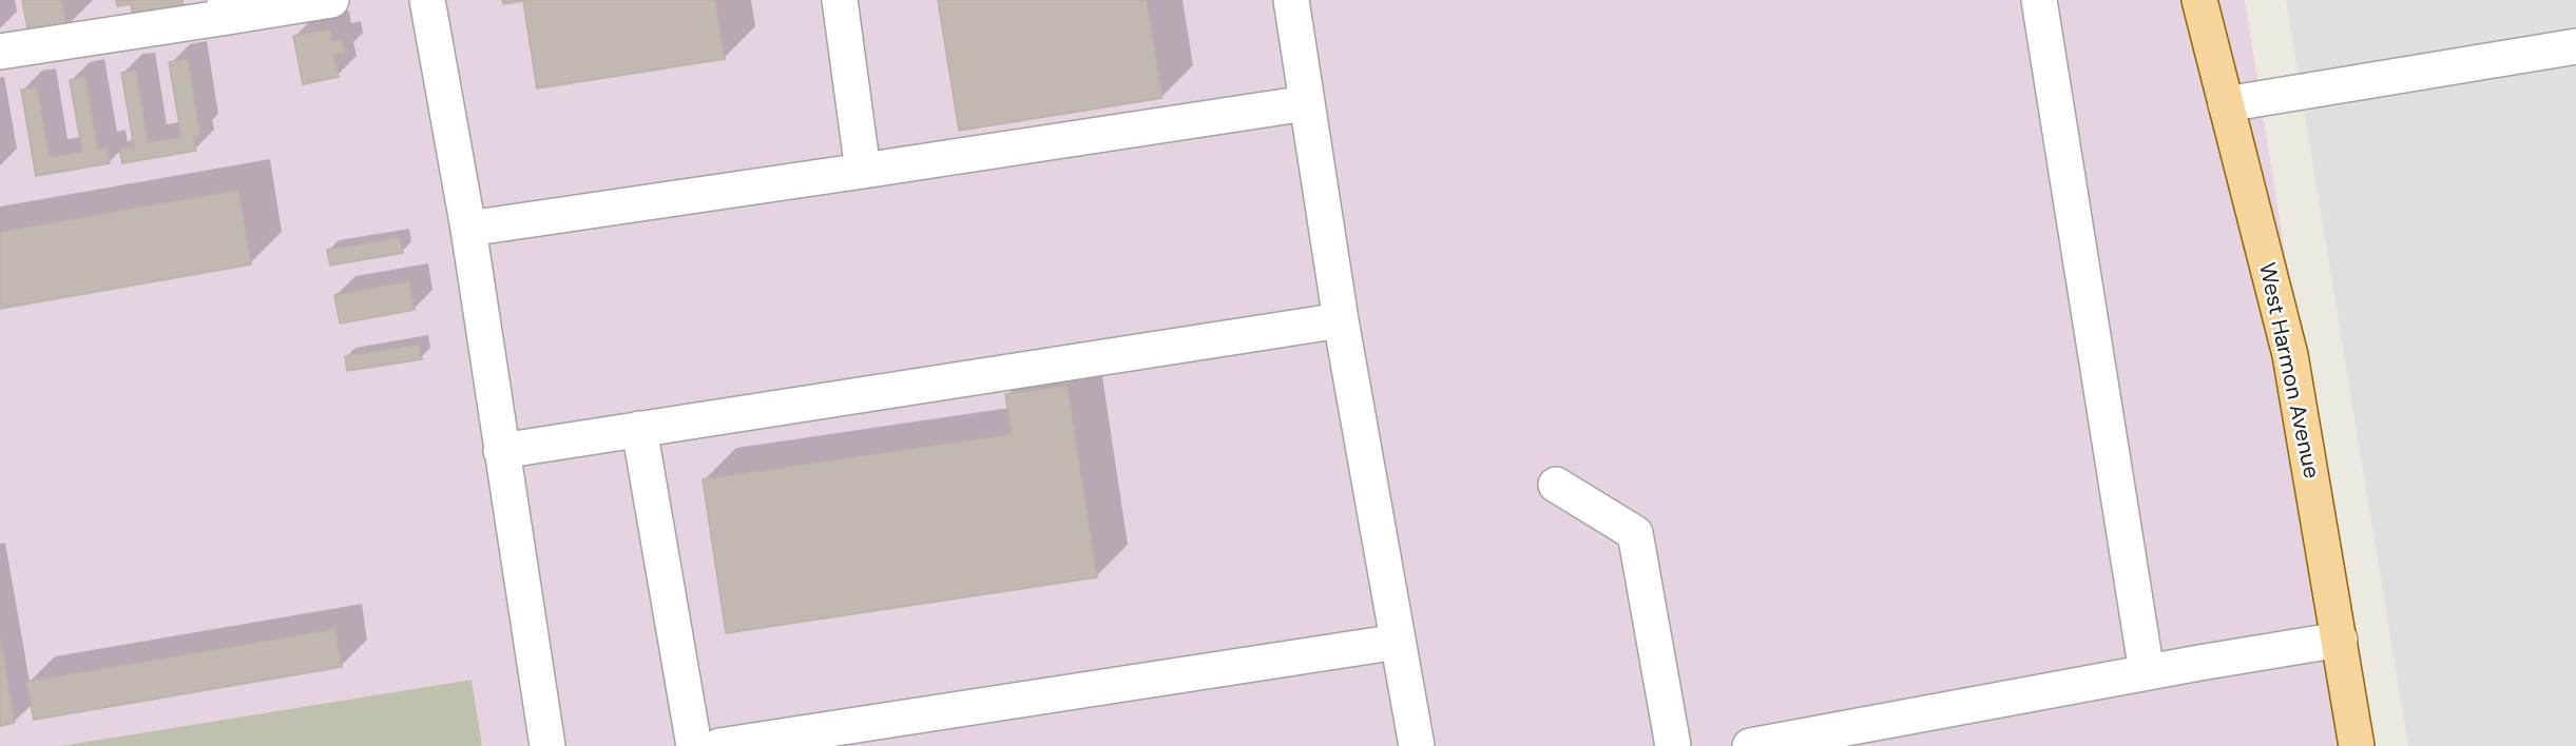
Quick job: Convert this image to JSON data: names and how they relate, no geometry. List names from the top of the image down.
{
  "streets": {
    "main road": ["West Harmon Avenue"]
  }
}
